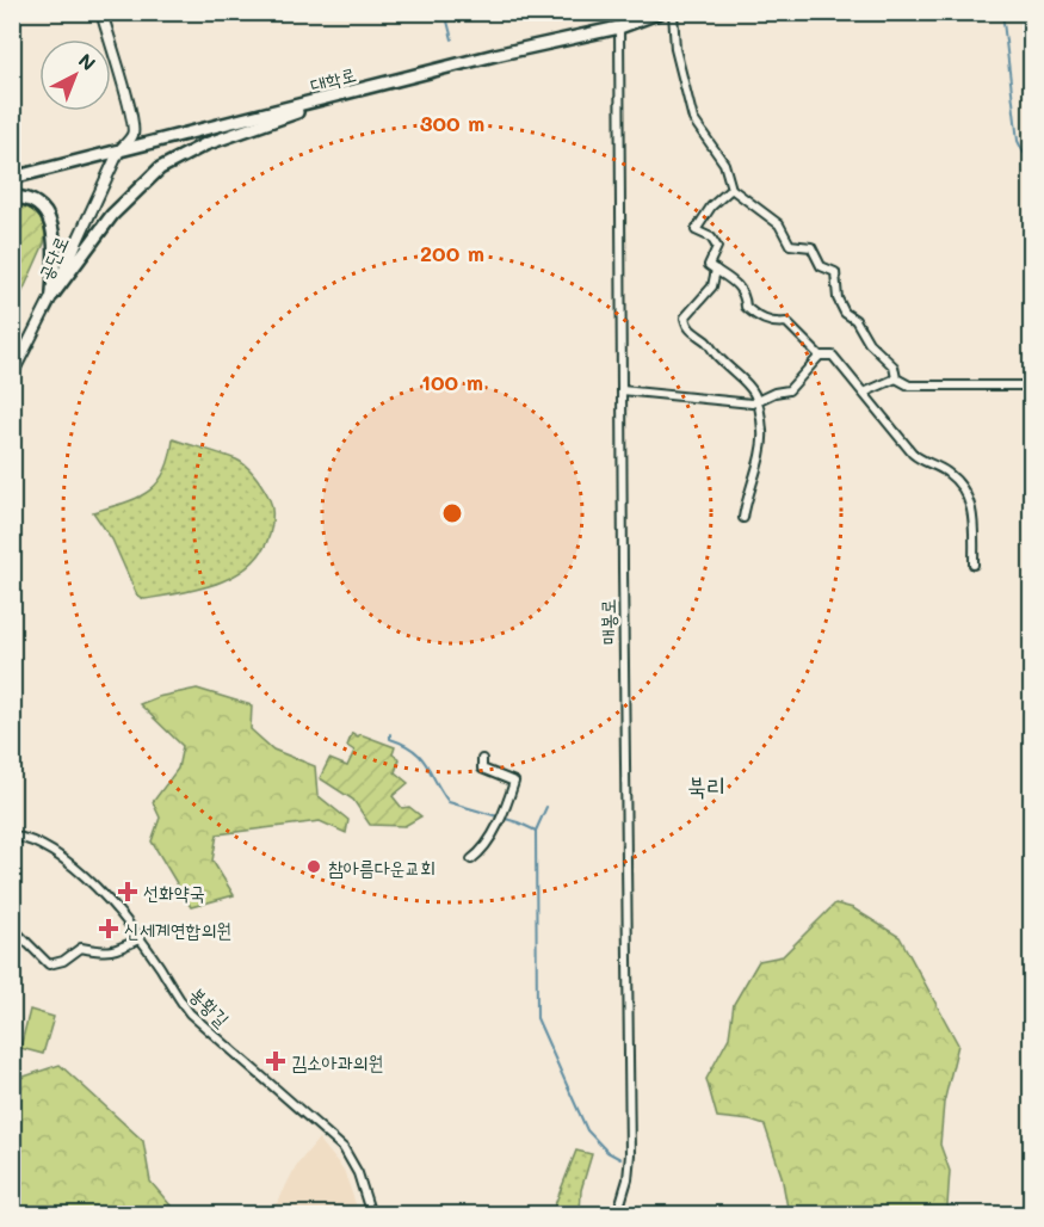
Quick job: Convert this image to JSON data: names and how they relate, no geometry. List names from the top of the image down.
{
  "streets": {
    "main road": ["대학로"],
    "street": ["공단로", "매봉로", "봉황길"]
  },
  "crossings": [
    ["대학로", "공단로"],
    ["대학로", "매봉로"]
  ],
  "districts": ["북리"],
  "places": {
    "other": ["참아름다운교회"],
    "health": ["선화약국", "신세계연합의원", "김소아과의원"]
  },
  "north": "top right",
  "rings": ["300 m", "200 m", "100 m"]
}
